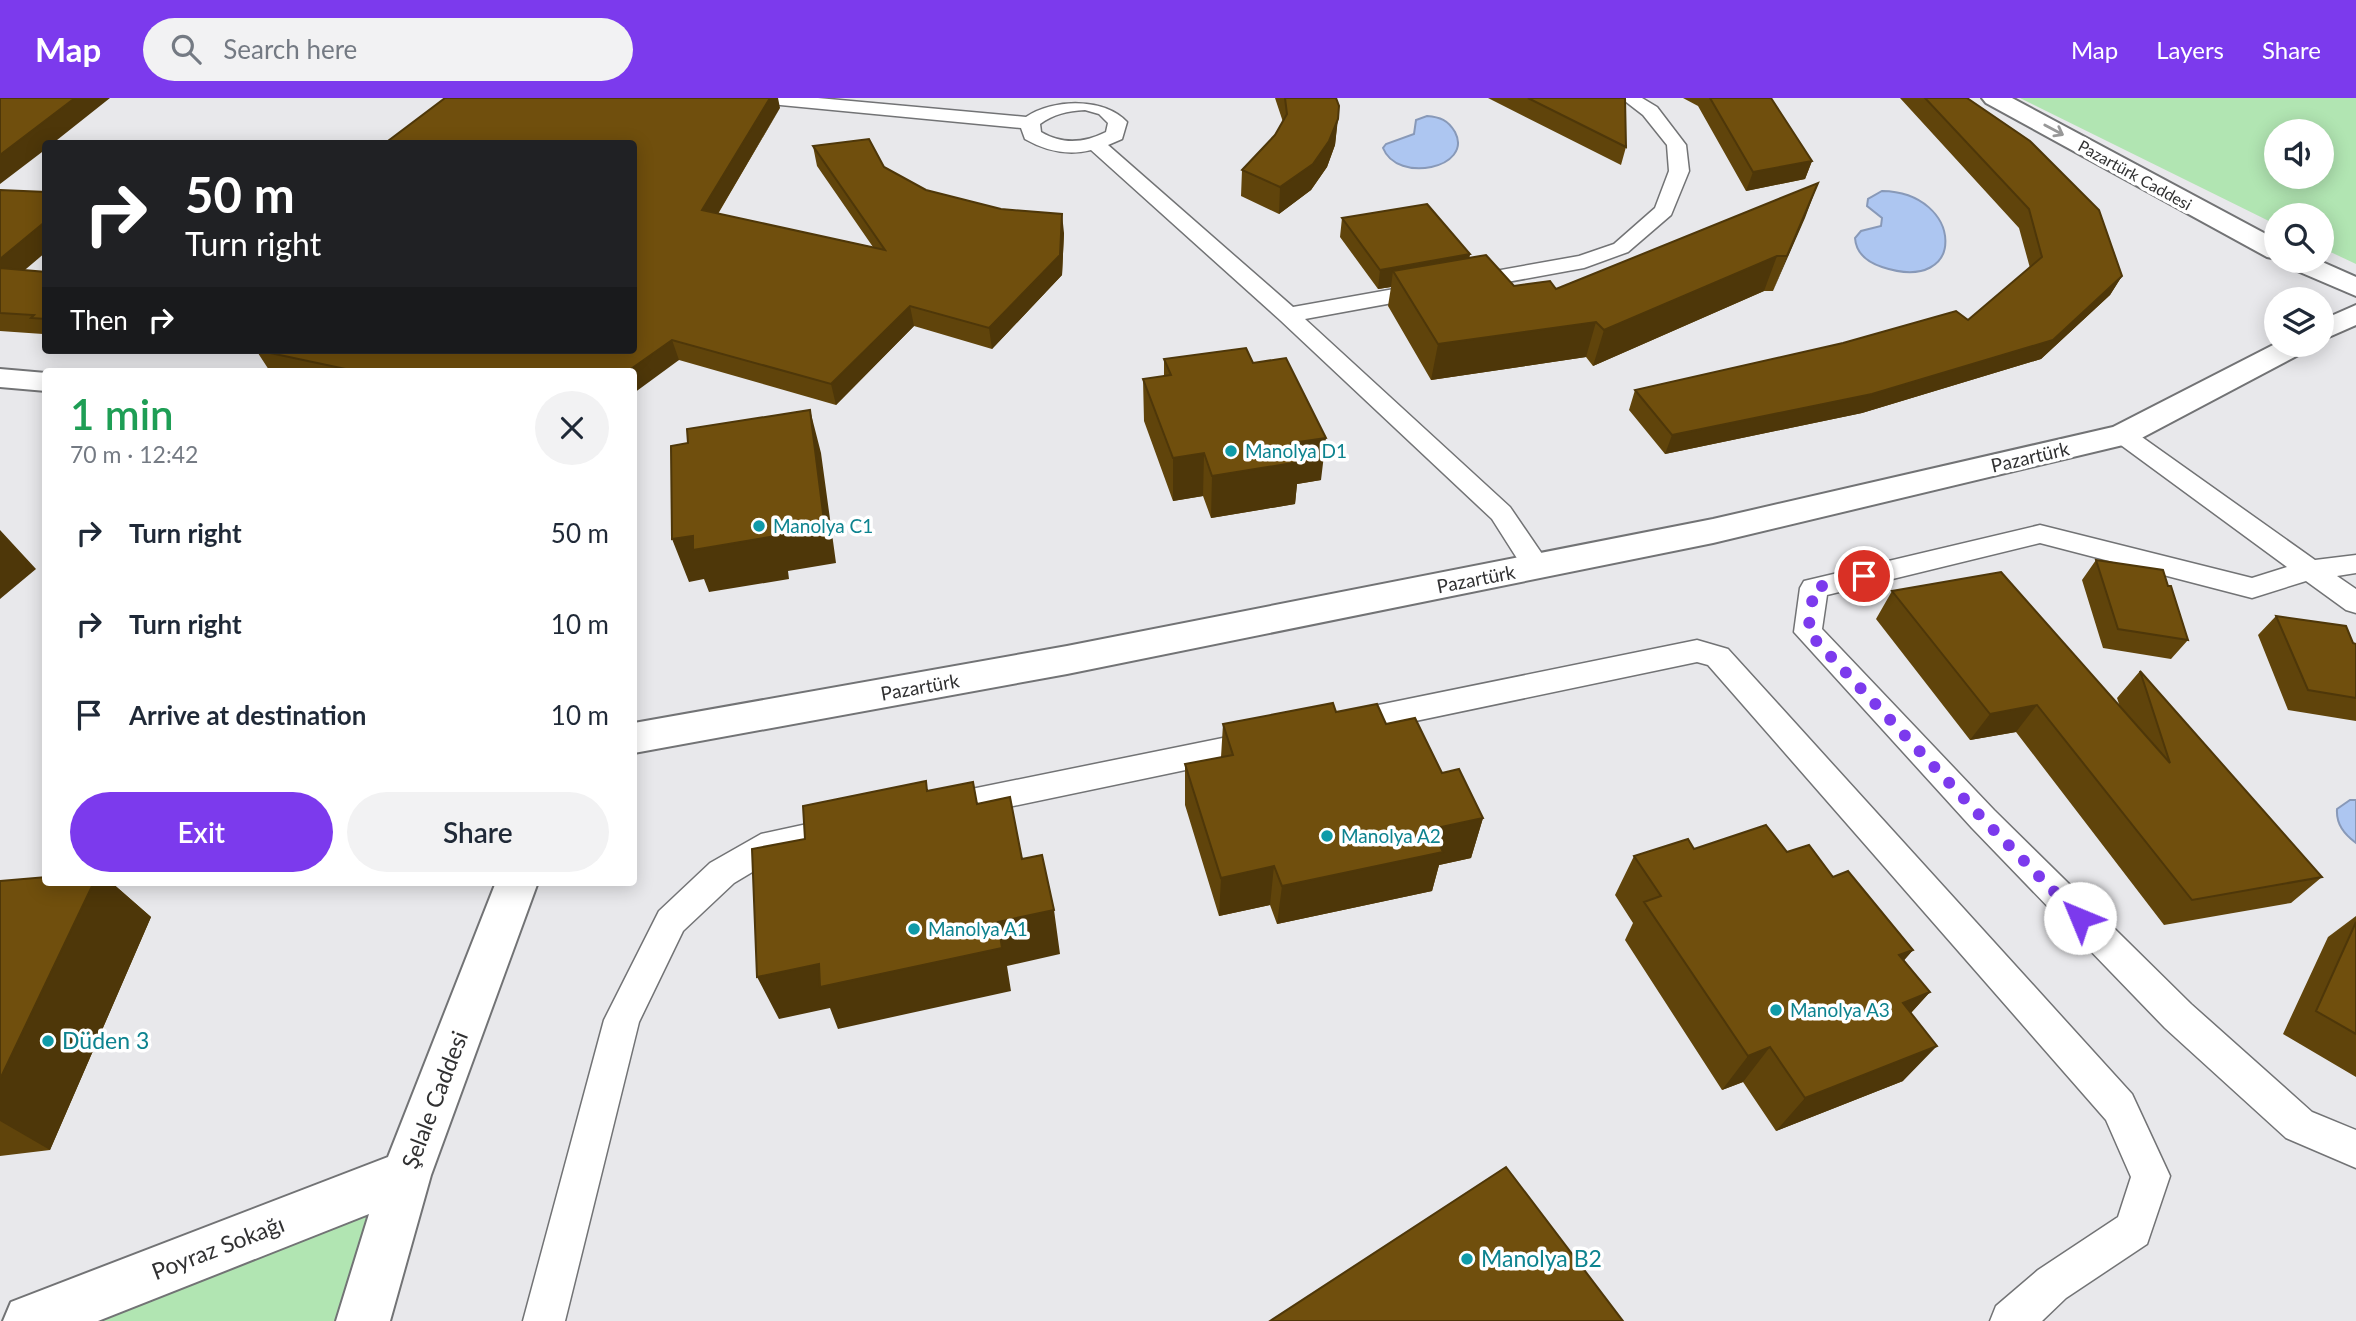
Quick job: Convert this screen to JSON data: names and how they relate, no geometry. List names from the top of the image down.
{
  "streets": {
    "street": [
      "Pazartürk Caddesi",
      "Pazartürk",
      "Şelale Caddesi",
      "Poyraz Sokağı"
    ]
  },
  "crossings": [
    ["Şelale Caddesi", "Poyraz Sokağı"]
  ],
  "places": [
    "Manolya D1",
    "Manolya C1",
    "Manolya A2",
    "Manolya A1",
    "Manolya A3",
    "Düden 3",
    "Manolya B2"
  ],
  "page": {
    "header": "Map",
    "search": "Search here",
    "nav": ["Map", "Layers", "Share"],
    "turn": ["50 m", "Turn right"],
    "then": "Then",
    "heading": ["1 min", "70 m · 12:42"],
    "list": [
      {
        "name": "Turn right",
        "value": "50 m"
      },
      {
        "name": "Turn right",
        "value": "10 m"
      },
      {
        "name": "Arrive at destination",
        "value": "10 m"
      }
    ],
    "buttons": ["Exit", "Share"]
  }
}
